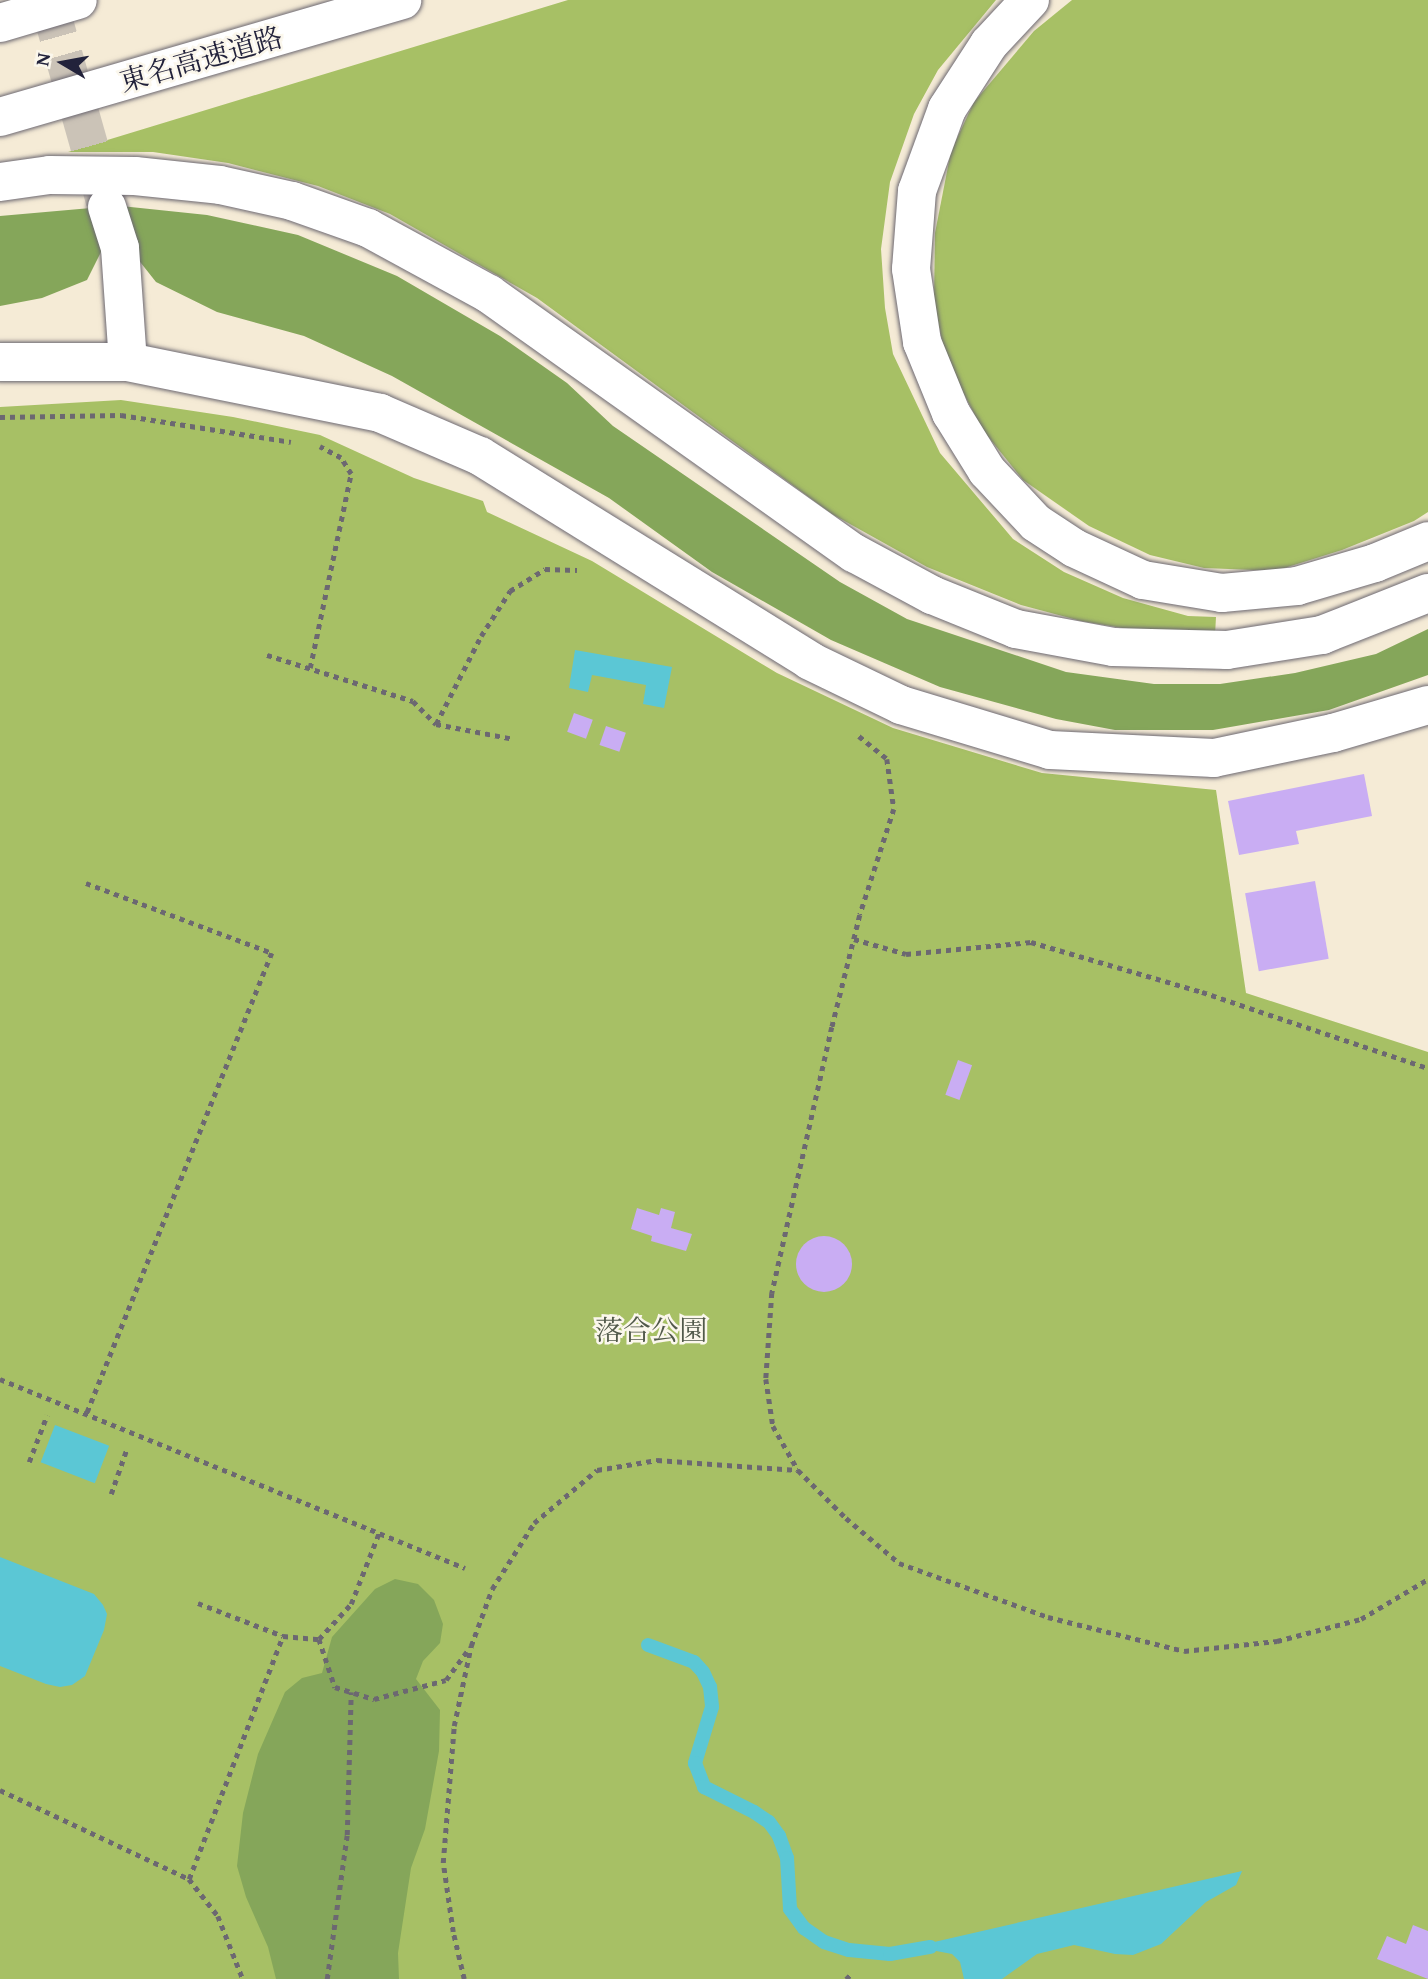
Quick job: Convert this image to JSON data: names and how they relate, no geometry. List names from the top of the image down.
{
  "streets": {
    "main road": ["東名高速道路"]
  },
  "parks": ["落合公園"],
  "north": "left"
}
